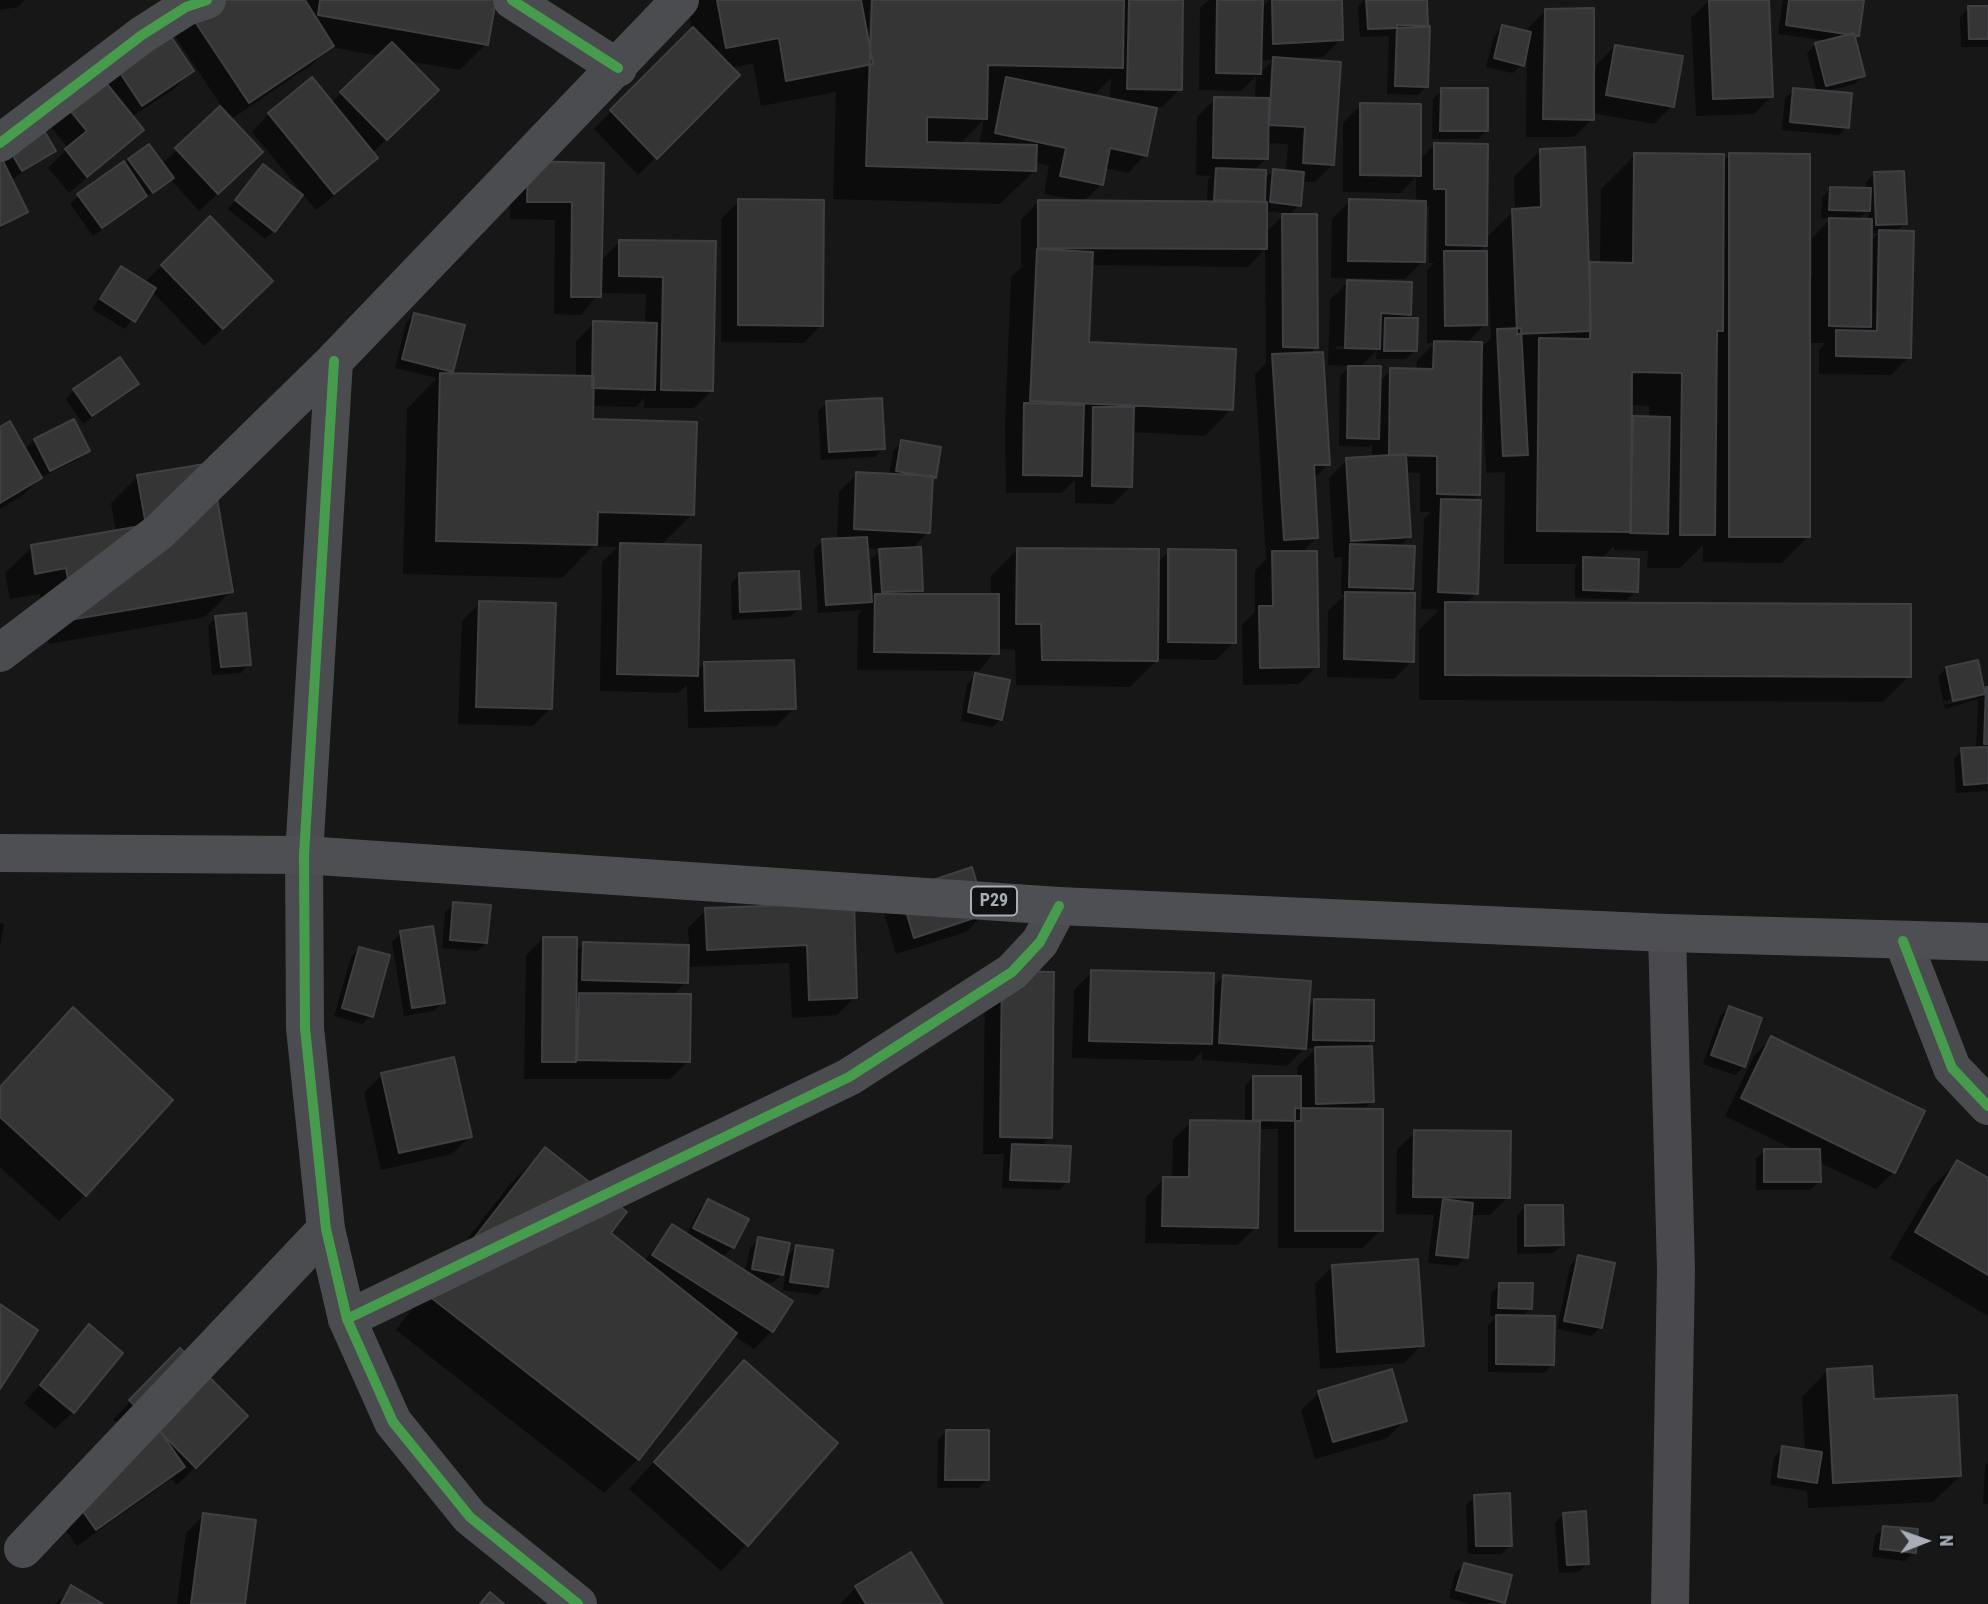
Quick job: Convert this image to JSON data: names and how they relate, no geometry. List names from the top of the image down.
{
  "streets": {
    "main road": ["P29"]
  },
  "north": "right"
}
